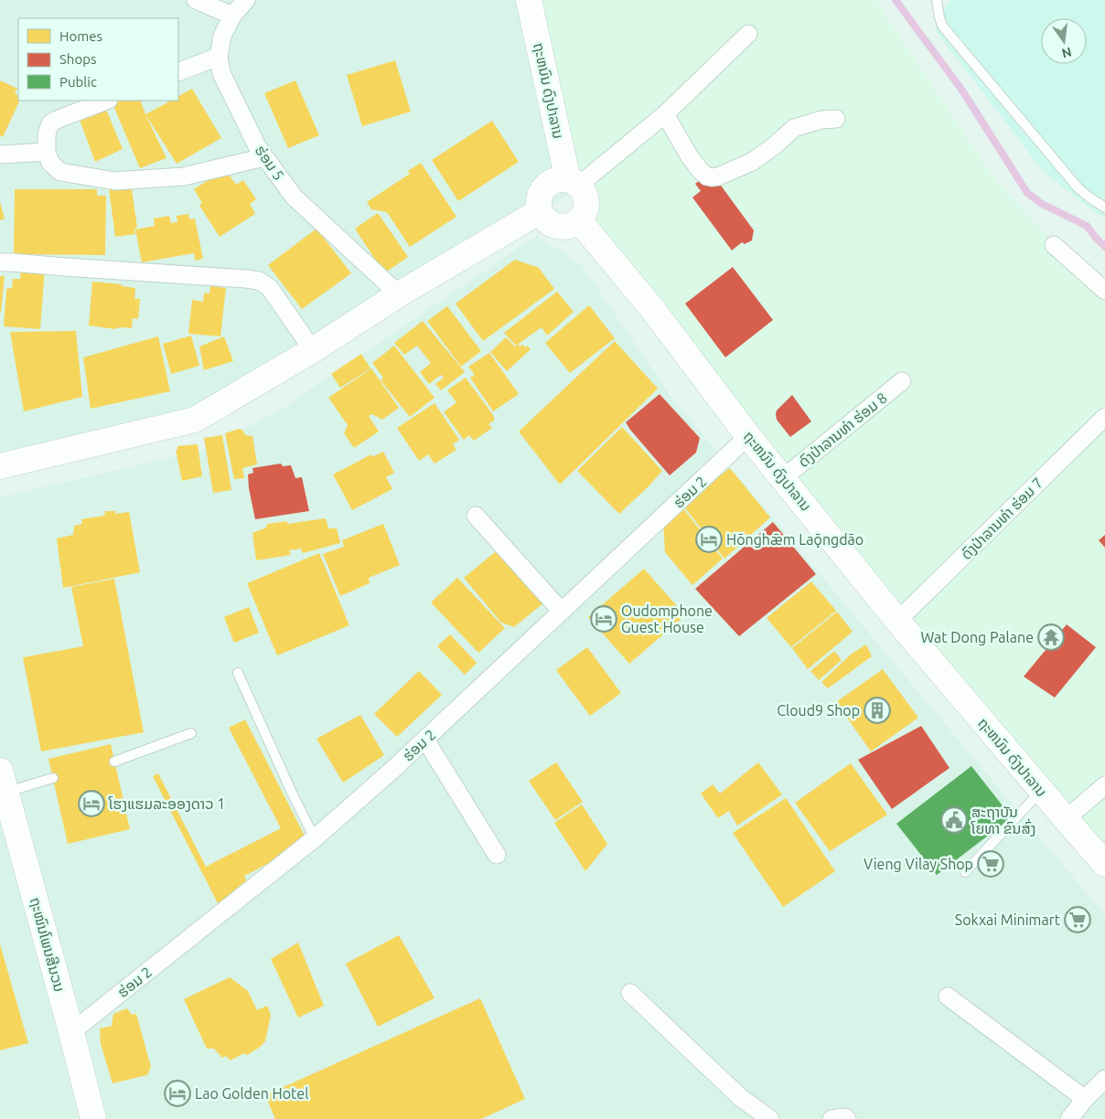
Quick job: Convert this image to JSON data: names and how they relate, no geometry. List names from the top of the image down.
{
  "streets": {
    "street": [
      "ຖະຫນົນ ດົງປາລານ",
      "ຮ່ອມ 5",
      "ດົງປ່າລານທ່າ ຮ່ອມ 8",
      "ຮ່ອມ 2",
      "ດົງປ່າລານທ່າ ຮ່ອມ 7",
      "ຖະໜົນໂພນສີນວນ"
    ]
  },
  "crossings": [
    ["ຖະຫນົນ ດົງປາລານ", "ດົງປ່າລານທ່າ ຮ່ອມ 8"],
    ["ຖະຫນົນ ດົງປາລານ", "ຮ່ອມ 2"],
    ["ຖະຫນົນ ດົງປາລານ", "ດົງປ່າລານທ່າ ຮ່ອມ 7"],
    ["ຮ່ອມ 2", "ຖະໜົນໂພນສີນວນ"]
  ],
  "places": {
    "hotel": [
      "Hōnghǣm Laǭngdāo",
      "Oudomphone Guest House",
      "ໂຮງແຮມລະອອງດາວ 1",
      "Lao Golden Hotel"
    ],
    "temple": ["Wat Dong Palane"],
    "building": ["Cloud9 Shop"],
    "public building": ["ສະຖາບັນ ໂຍທາ ຂົນສົ່ງ"],
    "supermarket": ["Vieng Vilay Shop", "Sokxai Minimart"]
  },
  "legend": ["Homes", "Shops", "Public"],
  "north": "bottom"
}
